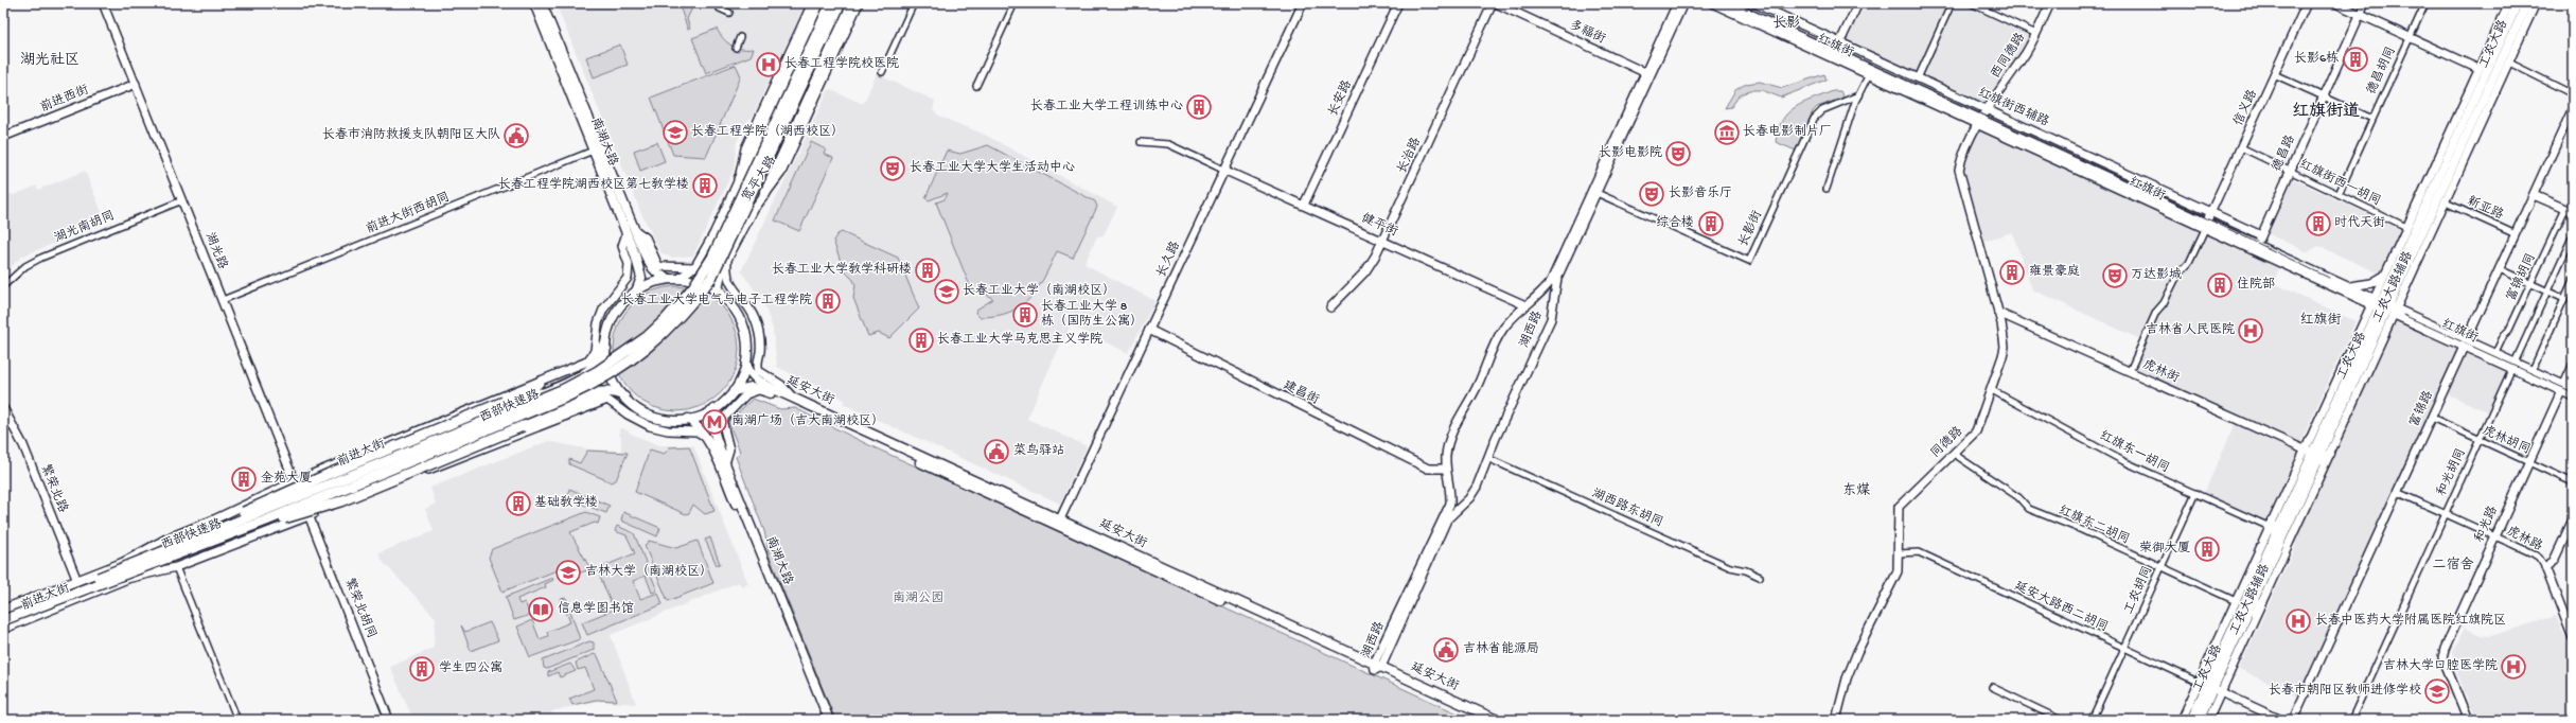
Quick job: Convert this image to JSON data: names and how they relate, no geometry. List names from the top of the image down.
{
  "streets": {
    "highway": ["西部快速路"],
    "main road": [
      "工农大路",
      "南湖大路",
      "延安大街",
      "前进大街"
    ],
    "street": [
      "多福街",
      "红旗街",
      "西同德路",
      "德昌胡同",
      "长安路",
      "前进西街",
      "红旗街西辅路",
      "信义路",
      "德昌路",
      "长治路",
      "宽平大路",
      "红旗街西一胡同",
      "新亚路",
      "前进大街西胡同",
      "健平街",
      "湖光南胡同",
      "长影街",
      "湖光路",
      "长久路",
      "富锦胡同",
      "工农大路辅路",
      "湖西路",
      "虎林街",
      "建昌街",
      "富锦路",
      "虎林胡同",
      "同德路",
      "红旗东一胡同",
      "和光胡同",
      "繁荣北路",
      "湖西路东胡同",
      "和光路",
      "红旗东二胡同",
      "虎林路",
      "工农胡同",
      "延安大路西二胡同",
      "繁荣北胡同"
    ]
  },
  "crossings": [
    ["多福街", "湖西路"],
    ["工农大路", "红旗街"],
    ["工农大路", "工农大路辅路"],
    ["工农大路", "虎林街"],
    ["工农大路", "延安大路西二胡同"],
    ["红旗街", "西同德路"],
    ["红旗街", "信义路"],
    ["红旗街", "德昌路"],
    ["红旗街", "富锦胡同"],
    ["红旗街", "工农大路辅路"],
    ["红旗街", "富锦路"],
    ["红旗街", "同德路"],
    ["红旗街", "和光胡同"],
    ["红旗街", "和光路"],
    ["西同德路", "红旗街西辅路"],
    ["西同德路", "同德路"],
    ["德昌胡同", "红旗街西一胡同"],
    ["长安路", "健平街"],
    ["前进西街", "湖光路"],
    ["红旗街西辅路", "信义路"],
    ["红旗街西辅路", "德昌路"],
    ["信义路", "红旗街西一胡同"],
    ["信义路", "虎林街"],
    ["南湖大路", "宽平大路"],
    ["南湖大路", "前进大街西胡同"],
    ["南湖大路", "延安大街"],
    ["南湖大路", "前进大街"],
    ["德昌路", "红旗街西一胡同"],
    ["长治路", "健平街"],
    ["宽平大路", "延安大街"],
    ["宽平大路", "前进大街"],
    ["红旗街西一胡同", "工农大路辅路"],
    ["新亚路", "工农大路辅路"],
    ["新亚路", "富锦路"],
    ["前进大街西胡同", "湖光路"],
    ["健平街", "长久路"],
    ["健平街", "湖西路"],
    ["湖光南胡同", "湖光路"],
    ["长影街", "湖西路"],
    ["湖光路", "前进大街"],
    ["湖光路", "繁荣北胡同"],
    ["长久路", "延安大街"],
    ["长久路", "建昌街"],
    ["工农大路辅路", "虎林街"],
    ["工农大路辅路", "红旗东一胡同"],
    ["工农大路辅路", "红旗东二胡同"],
    ["工农大路辅路", "延安大路西二胡同"],
    ["湖西路", "延安大街"],
    ["湖西路", "建昌街"],
    ["湖西路", "湖西路东胡同"],
    ["虎林街", "同德路"],
    ["延安大街", "前进大街"],
    ["富锦路", "虎林胡同"],
    ["富锦路", "虎林路"],
    ["虎林胡同", "和光胡同"],
    ["虎林胡同", "和光路"],
    ["同德路", "红旗东一胡同"],
    ["同德路", "红旗东二胡同"],
    ["同德路", "延安大路西二胡同"],
    ["红旗东一胡同", "工农胡同"],
    ["前进大街", "繁荣北路"],
    ["前进大街", "繁荣北胡同"],
    ["和光胡同", "虎林路"],
    ["和光路", "虎林路"],
    ["红旗东二胡同", "工农胡同"],
    ["工农胡同", "延安大路西二胡同"]
  ],
  "districts": [
    "长影",
    "湖光社区",
    "红旗街道",
    "红旗街",
    "东煤",
    "二宿舍"
  ],
  "parks": ["南湖公园"],
  "places": {
    "building": [
      "长影6栋",
      "长春工业大学工程训练中心",
      "长春工程学院湖西校区第七教学楼",
      "综合楼",
      "时代天街",
      "长春工业大学教学科研楼",
      "雍景豪庭",
      "住院部",
      "长春工业大学电气与电子工程学院",
      "长春工业大学 8 栋（国防生公寓）",
      "长春工业大学马克思主义学院",
      "金苑大厦",
      "基础教学楼",
      "荣御大厦",
      "学生四公寓"
    ],
    "hospital": [
      "长春工程学院校医院",
      "吉林省人民医院",
      "长春中医药大学附属医院红旗院区",
      "吉林大学口腔医学院"
    ],
    "school or university": [
      "长春工程学院（湖西校区）",
      "长春工业大学（南湖校区）",
      "吉林大学（南湖校区）",
      "长春市朝阳区教师进修学校"
    ],
    "museum": ["长春电影制片厂"],
    "public building": ["长春市消防救援支队朝阳区大队", "菜鸟驿站", "吉林省能源局"],
    "theatre": [
      "长影电影院",
      "长春工业大学大学生活动中心",
      "长影音乐厅",
      "万达影城"
    ],
    "metro station": ["南湖广场（吉大南湖校区）"],
    "library": ["信息学图书馆"]
  }
}
